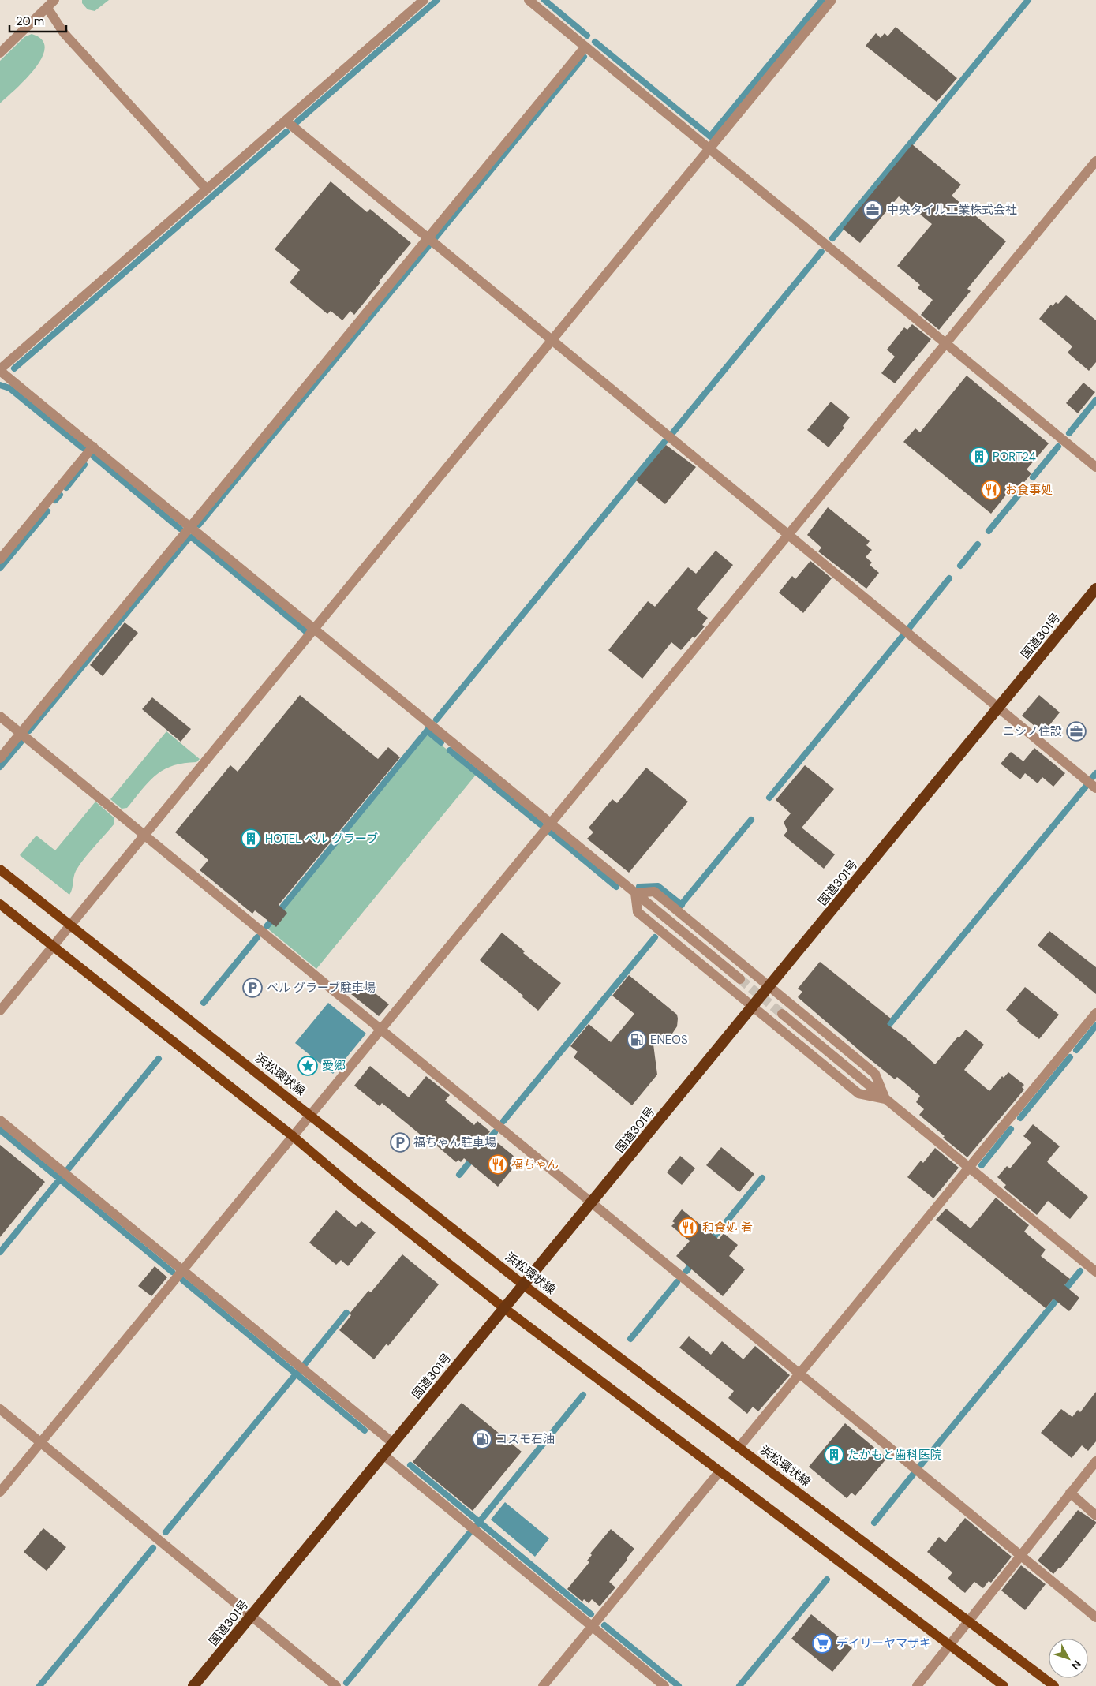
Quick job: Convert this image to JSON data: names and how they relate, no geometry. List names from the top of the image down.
{
  "streets": {
    "highway": ["国道301号"],
    "main road": ["浜松環状線"]
  },
  "crossings": [
    ["国道301号", "浜松環状線"]
  ],
  "places": {
    "office": ["中央タイル工業株式会社", "ニシノ住設"],
    "building": ["PORT24", "HOTEL ベル グラーブ", "たかもと歯科医院"],
    "restaurant": ["お食事処", "福ちゃん", "和食処 肴"],
    "parking": ["ベル グラーブ駐車場", "福ちゃん駐車場"],
    "fuel station": ["ENEOS", "コスモ石油"],
    "place": ["愛郷"],
    "supermarket": ["デイリーヤマザキ"]
  },
  "scale_bar": "20 m",
  "north": "bottom right"
}
